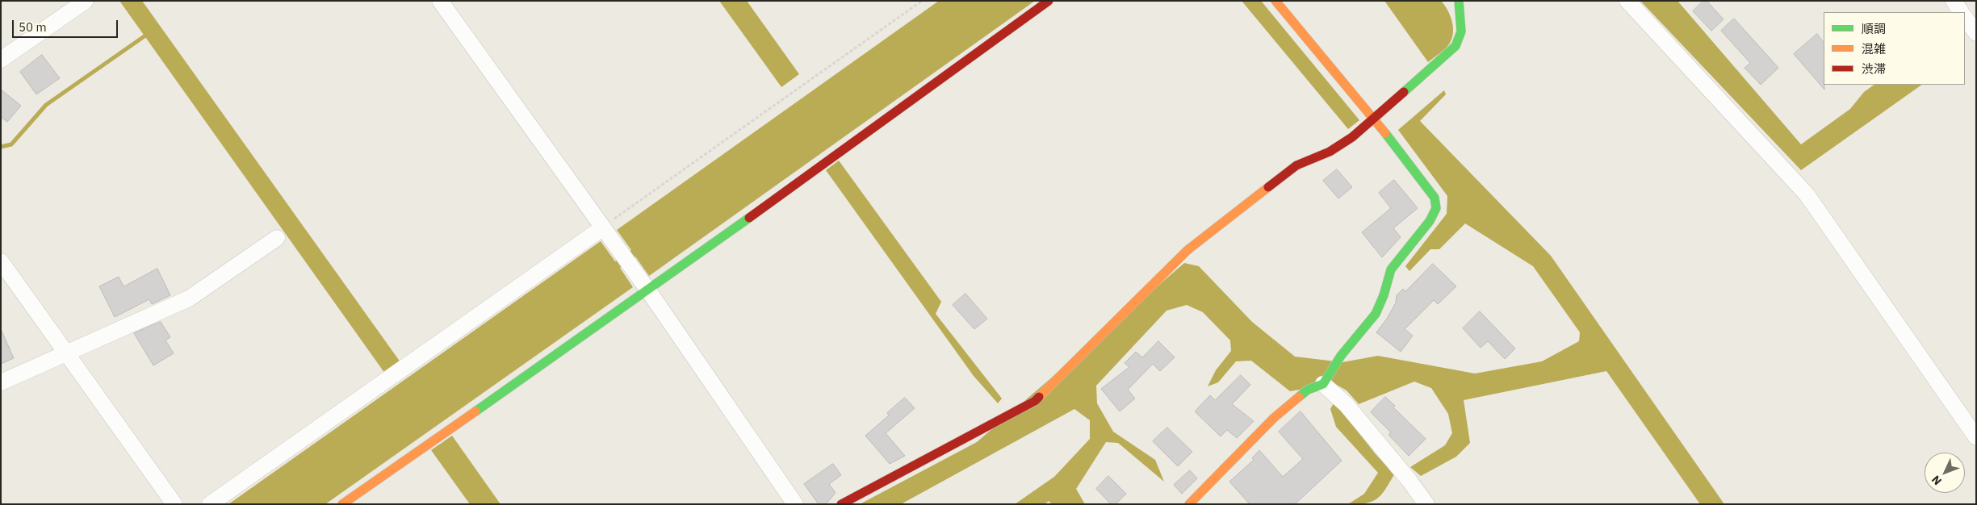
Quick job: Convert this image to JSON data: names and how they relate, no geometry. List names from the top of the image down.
{
  "legend": ["順調", "混雑", "渋滞"],
  "scale_bar": "50 m",
  "north": "bottom left"
}
